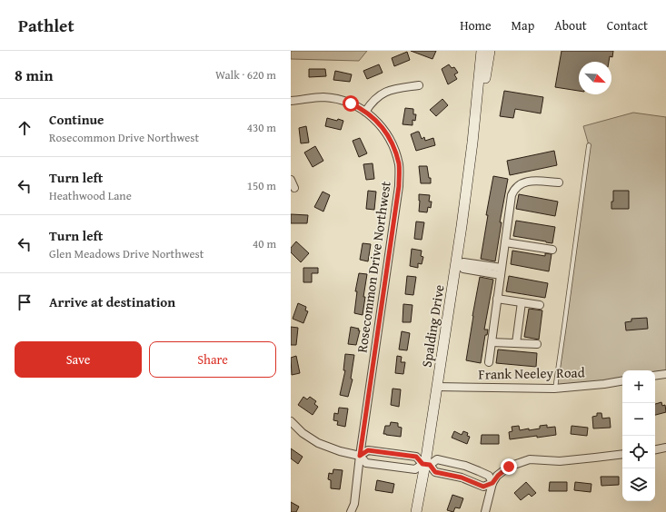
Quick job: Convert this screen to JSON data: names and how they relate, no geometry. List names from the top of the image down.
{
  "streets": {
    "main road": ["Spalding Drive"],
    "street": ["Rosecommon Drive Northwest", "Frank Neeley Road"]
  },
  "crossings": [
    ["Spalding Drive", "Frank Neeley Road"]
  ],
  "north": "bottom right",
  "page": {
    "header": "Pathlet",
    "nav": [
      "Home",
      "Map",
      "About",
      "Contact"
    ],
    "heading": ["8 min", "Walk · 620 m"],
    "list": [
      ["Continue", "Rosecommon Drive Northwest", "430 m"],
      ["Turn left", "Heathwood Lane", "150 m"],
      ["Turn left", "Glen Meadows Drive Northwest", "40 m"],
      "Arrive at destination"
    ],
    "buttons": ["Save", "Share"],
    "map_buttons": ["+", "−"]
  }
}
